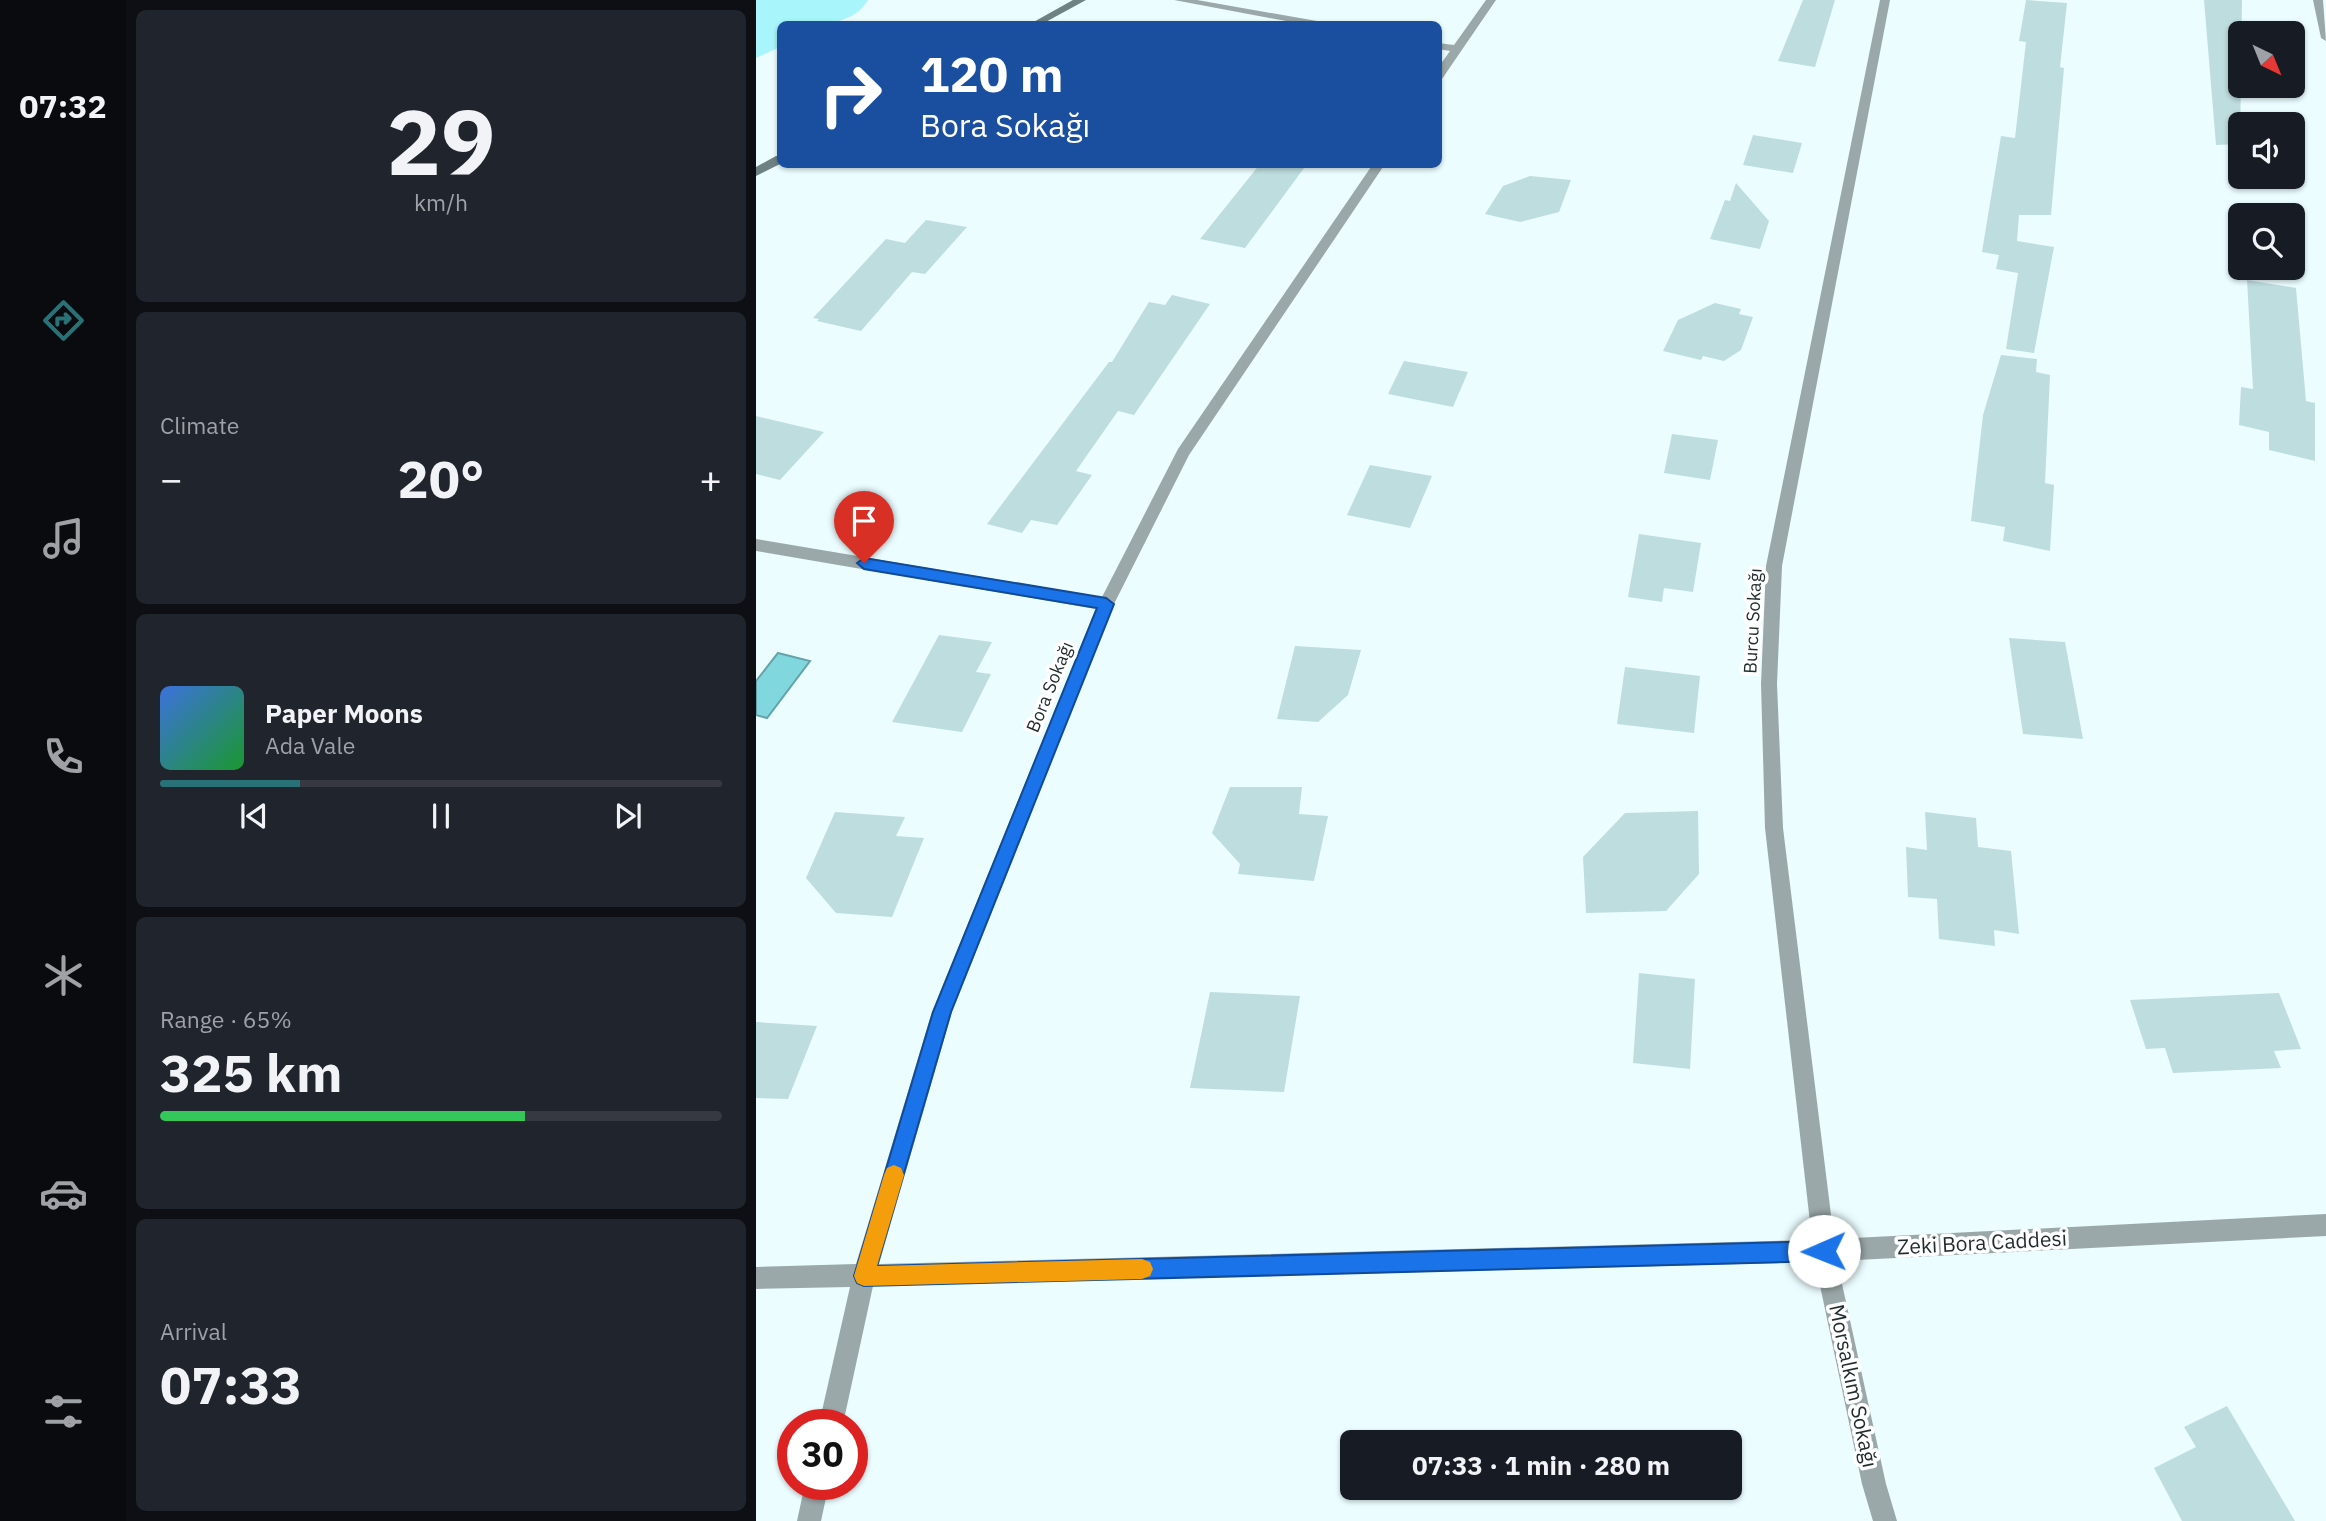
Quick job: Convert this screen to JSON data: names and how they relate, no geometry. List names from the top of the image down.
{
  "streets": {
    "street": [
      "Burcu Sokağı",
      "Bora Sokağı",
      "Zeki Bora Caddesi",
      "Morsalkım Sokağı"
    ]
  },
  "crossings": [
    ["Burcu Sokağı", "Zeki Bora Caddesi"],
    ["Burcu Sokağı", "Morsalkım Sokağı"],
    ["Bora Sokağı", "Zeki Bora Caddesi"],
    ["Zeki Bora Caddesi", "Morsalkım Sokağı"]
  ],
  "north": "bottom right",
  "page": {
    "tabs": "07:32",
    "tile": [
      ["29", "km/h"],
      "Climate",
      ["Range · 65%", "325 km"],
      ["Arrival", "07:33"]
    ],
    "turn": ["120 m", "Bora Sokağı"],
    "heat": ["−", "20°", "+"],
    "song": ["Paper Moons", "Ada Vale"],
    "limit": "30",
    "trip": "07:33 · 1 min · 280 m"
  }
}
